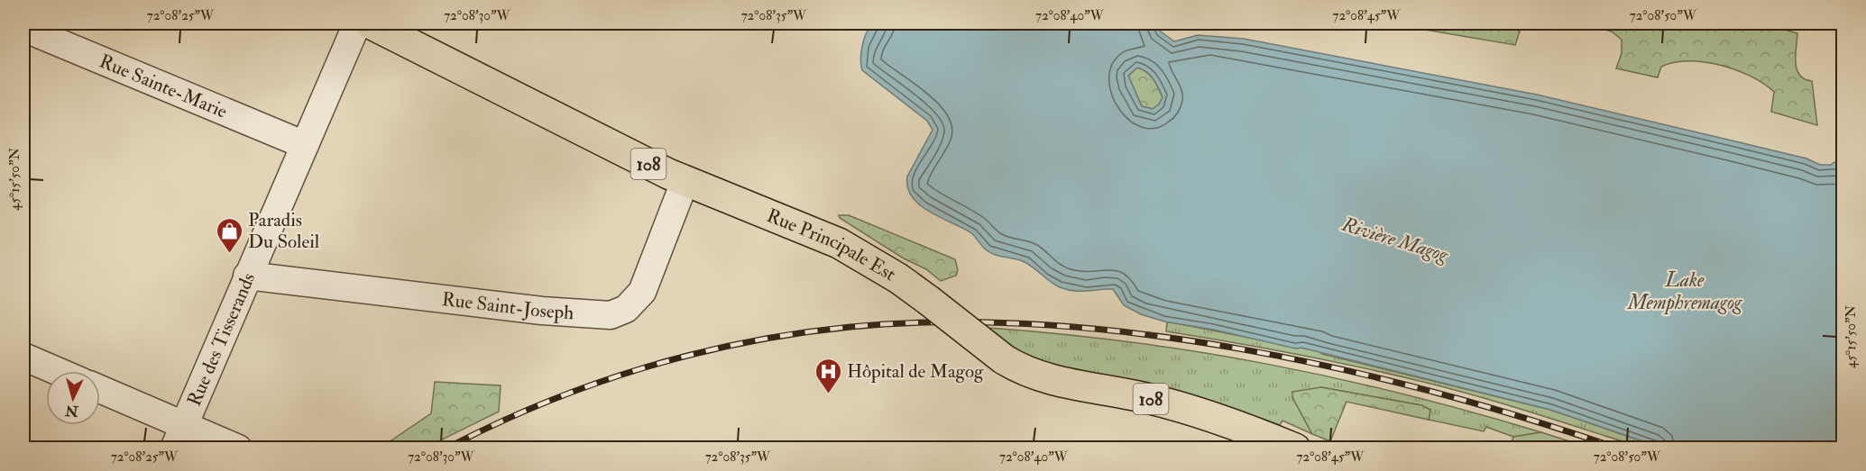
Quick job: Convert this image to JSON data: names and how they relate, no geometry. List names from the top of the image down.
{
  "streets": {
    "main road": ["108", "Rue Principale Est"],
    "street": ["Rue Sainte-Marie", "Rue Saint-Joseph", "Rue des Tisserands"]
  },
  "crossings": [
    ["Rue Sainte-Marie", "Rue des Tisserands"],
    ["Rue Principale Est", "Rue Saint-Joseph"],
    ["Rue Saint-Joseph", "Rue des Tisserands"]
  ],
  "water": ["Rivière Magog", "Lake Memphremagog"],
  "places": {
    "shop": ["Paradis Du Soleil"],
    "hospital": ["Hôpital de Magog"]
  },
  "north": "bottom",
  "coordinates": [
    "72°08'25\"W",
    "72°08'30\"W",
    "72°08'35\"W",
    "72°08'40\"W",
    "72°08'45\"W",
    "72°08'50\"W",
    "45°15'50\"N"
  ]
}
